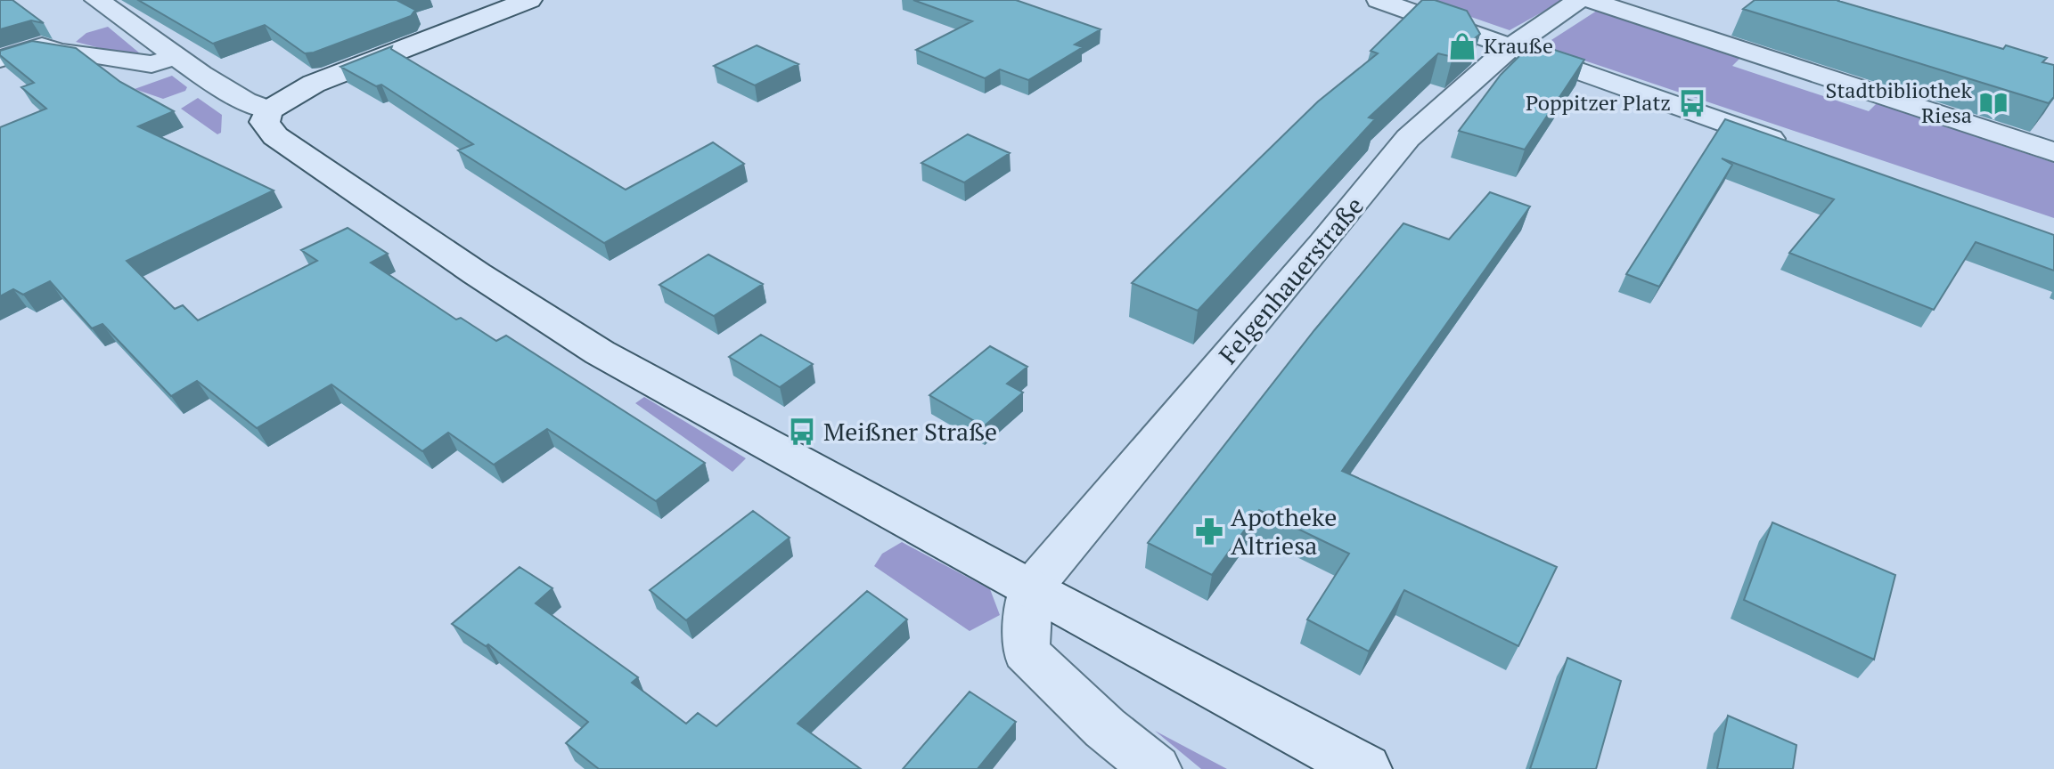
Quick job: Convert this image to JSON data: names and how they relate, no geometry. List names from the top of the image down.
{
  "streets": {
    "street": ["Felgenhauerstraße"]
  },
  "places": {
    "shop": ["Krauße"],
    "bus stop": ["Poppitzer Platz", "Meißner Straße"],
    "library": ["Stadtbibliothek Riesa"],
    "pharmacy": ["Apotheke Altriesa"]
  }
}
